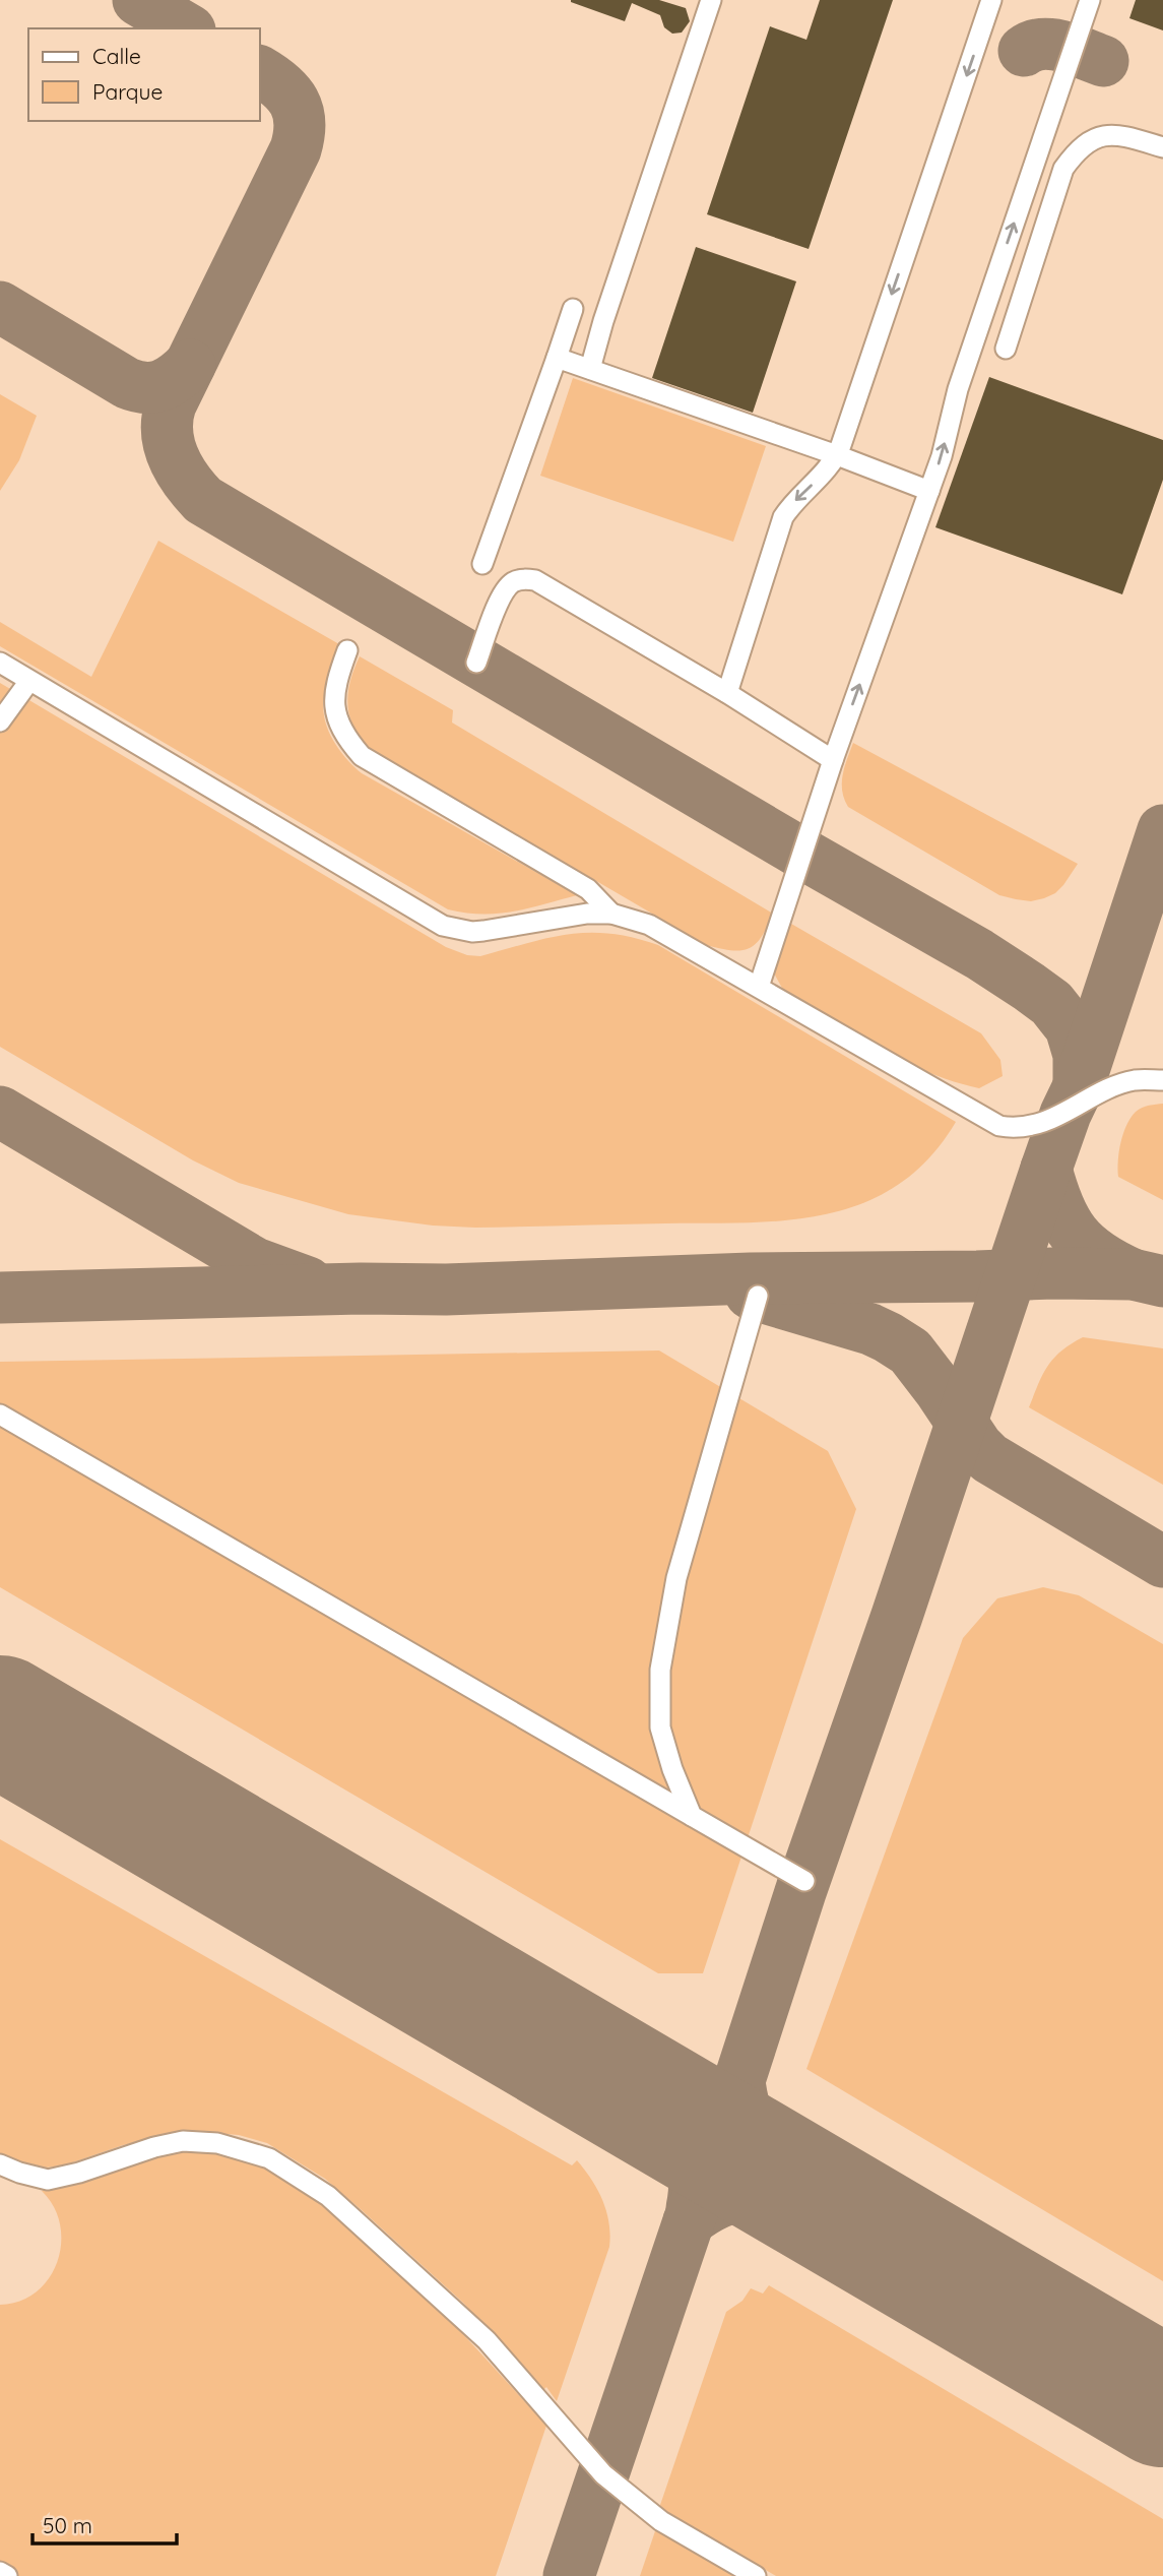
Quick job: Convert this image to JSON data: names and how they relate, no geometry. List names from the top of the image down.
{
  "legend": ["Calle", "Parque"],
  "scale_bar": "50 m"
}
